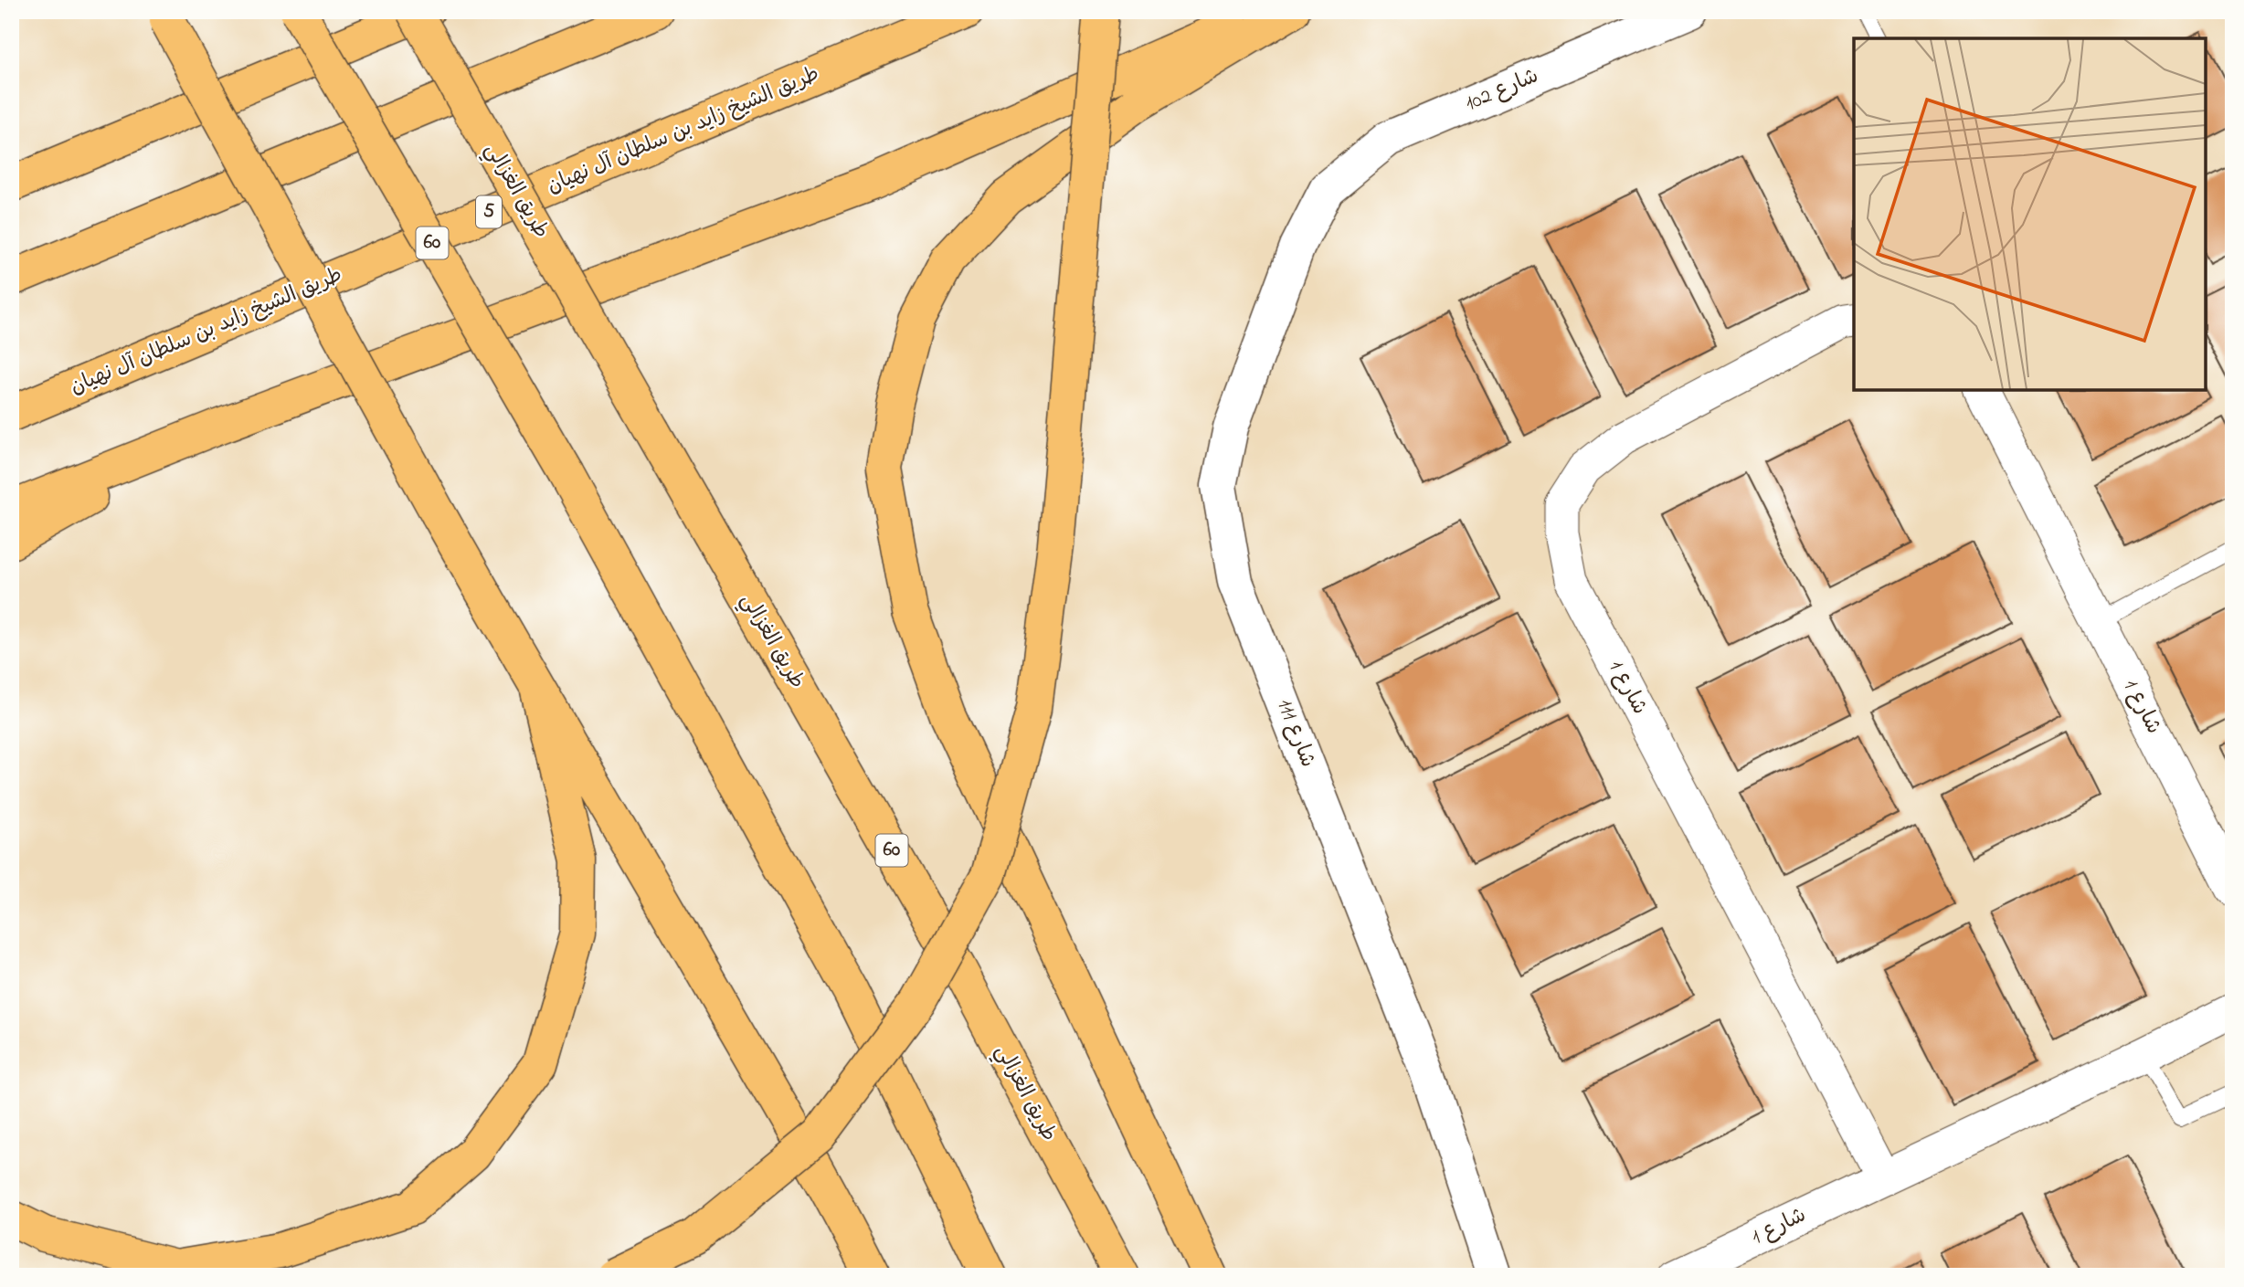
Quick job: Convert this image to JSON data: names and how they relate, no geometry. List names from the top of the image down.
{
  "streets": {
    "highway": [
      "طريق الشيخ زايد بن سلطان آل نهيان",
      "طريق الغزالي",
      "5",
      "60"
    ],
    "street": ["شارع 102", "شارع 1", "شارع 111"]
  },
  "crossings": [
    ["شارع 102", "شارع 111"]
  ]
}
